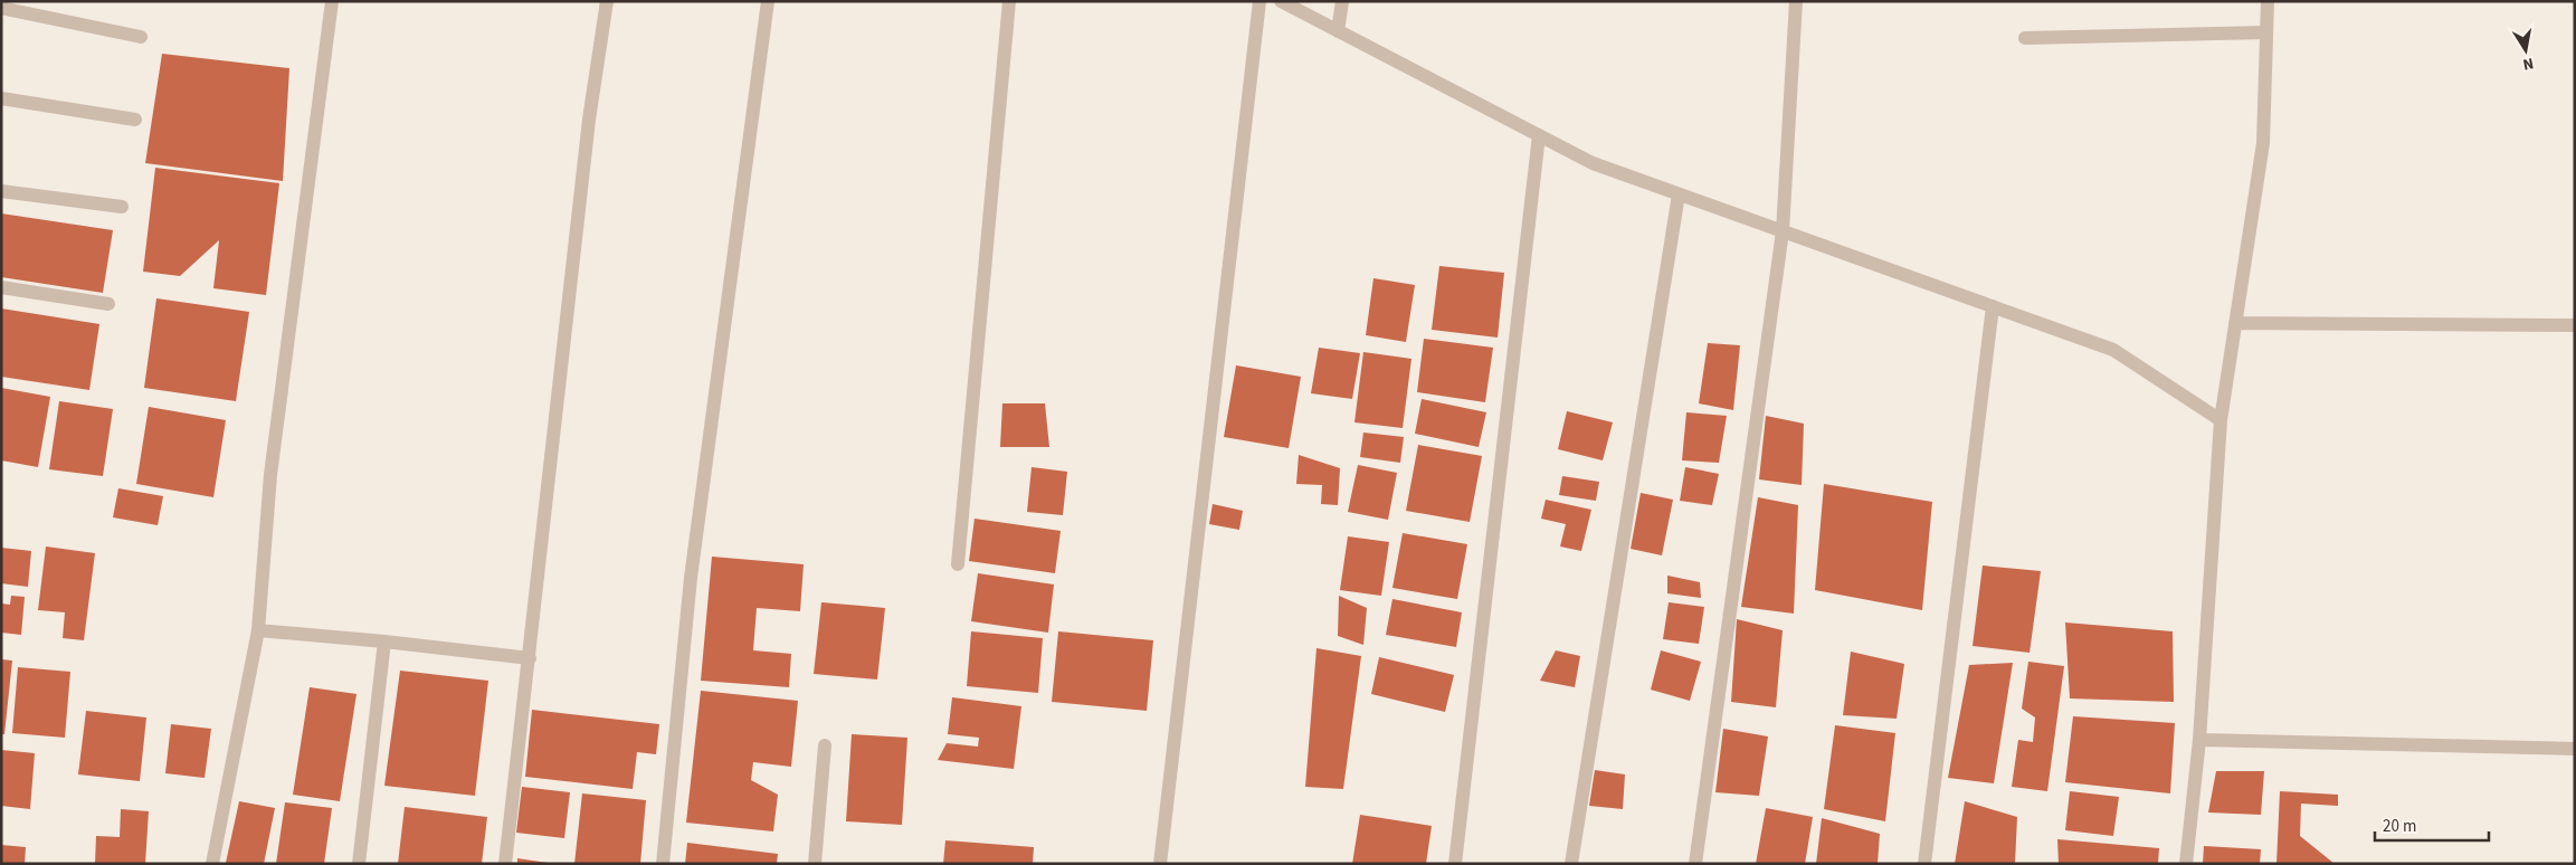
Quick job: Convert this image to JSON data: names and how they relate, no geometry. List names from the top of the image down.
{
  "scale_bar": "20 m",
  "north": "bottom"
}
